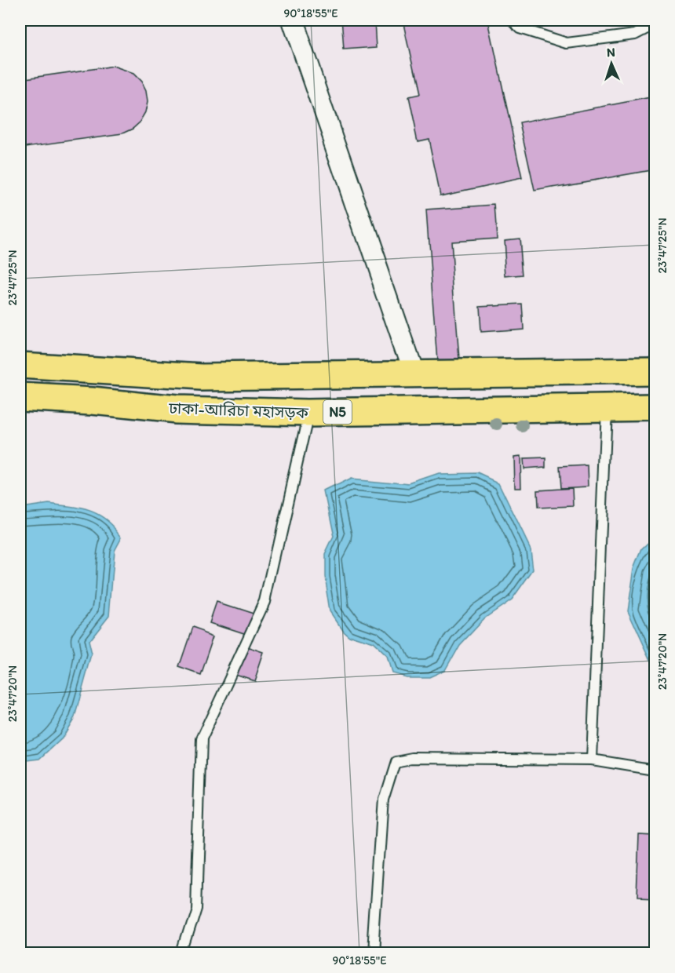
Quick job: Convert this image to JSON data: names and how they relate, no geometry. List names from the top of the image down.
{
  "streets": {
    "highway": ["ঢাকা-আরিচা মহাসড়ক", "N5"]
  },
  "north": "top",
  "coordinates": ["90°18'55\"E", "23°47'25\"N", "23°47'20\"N"]
}
